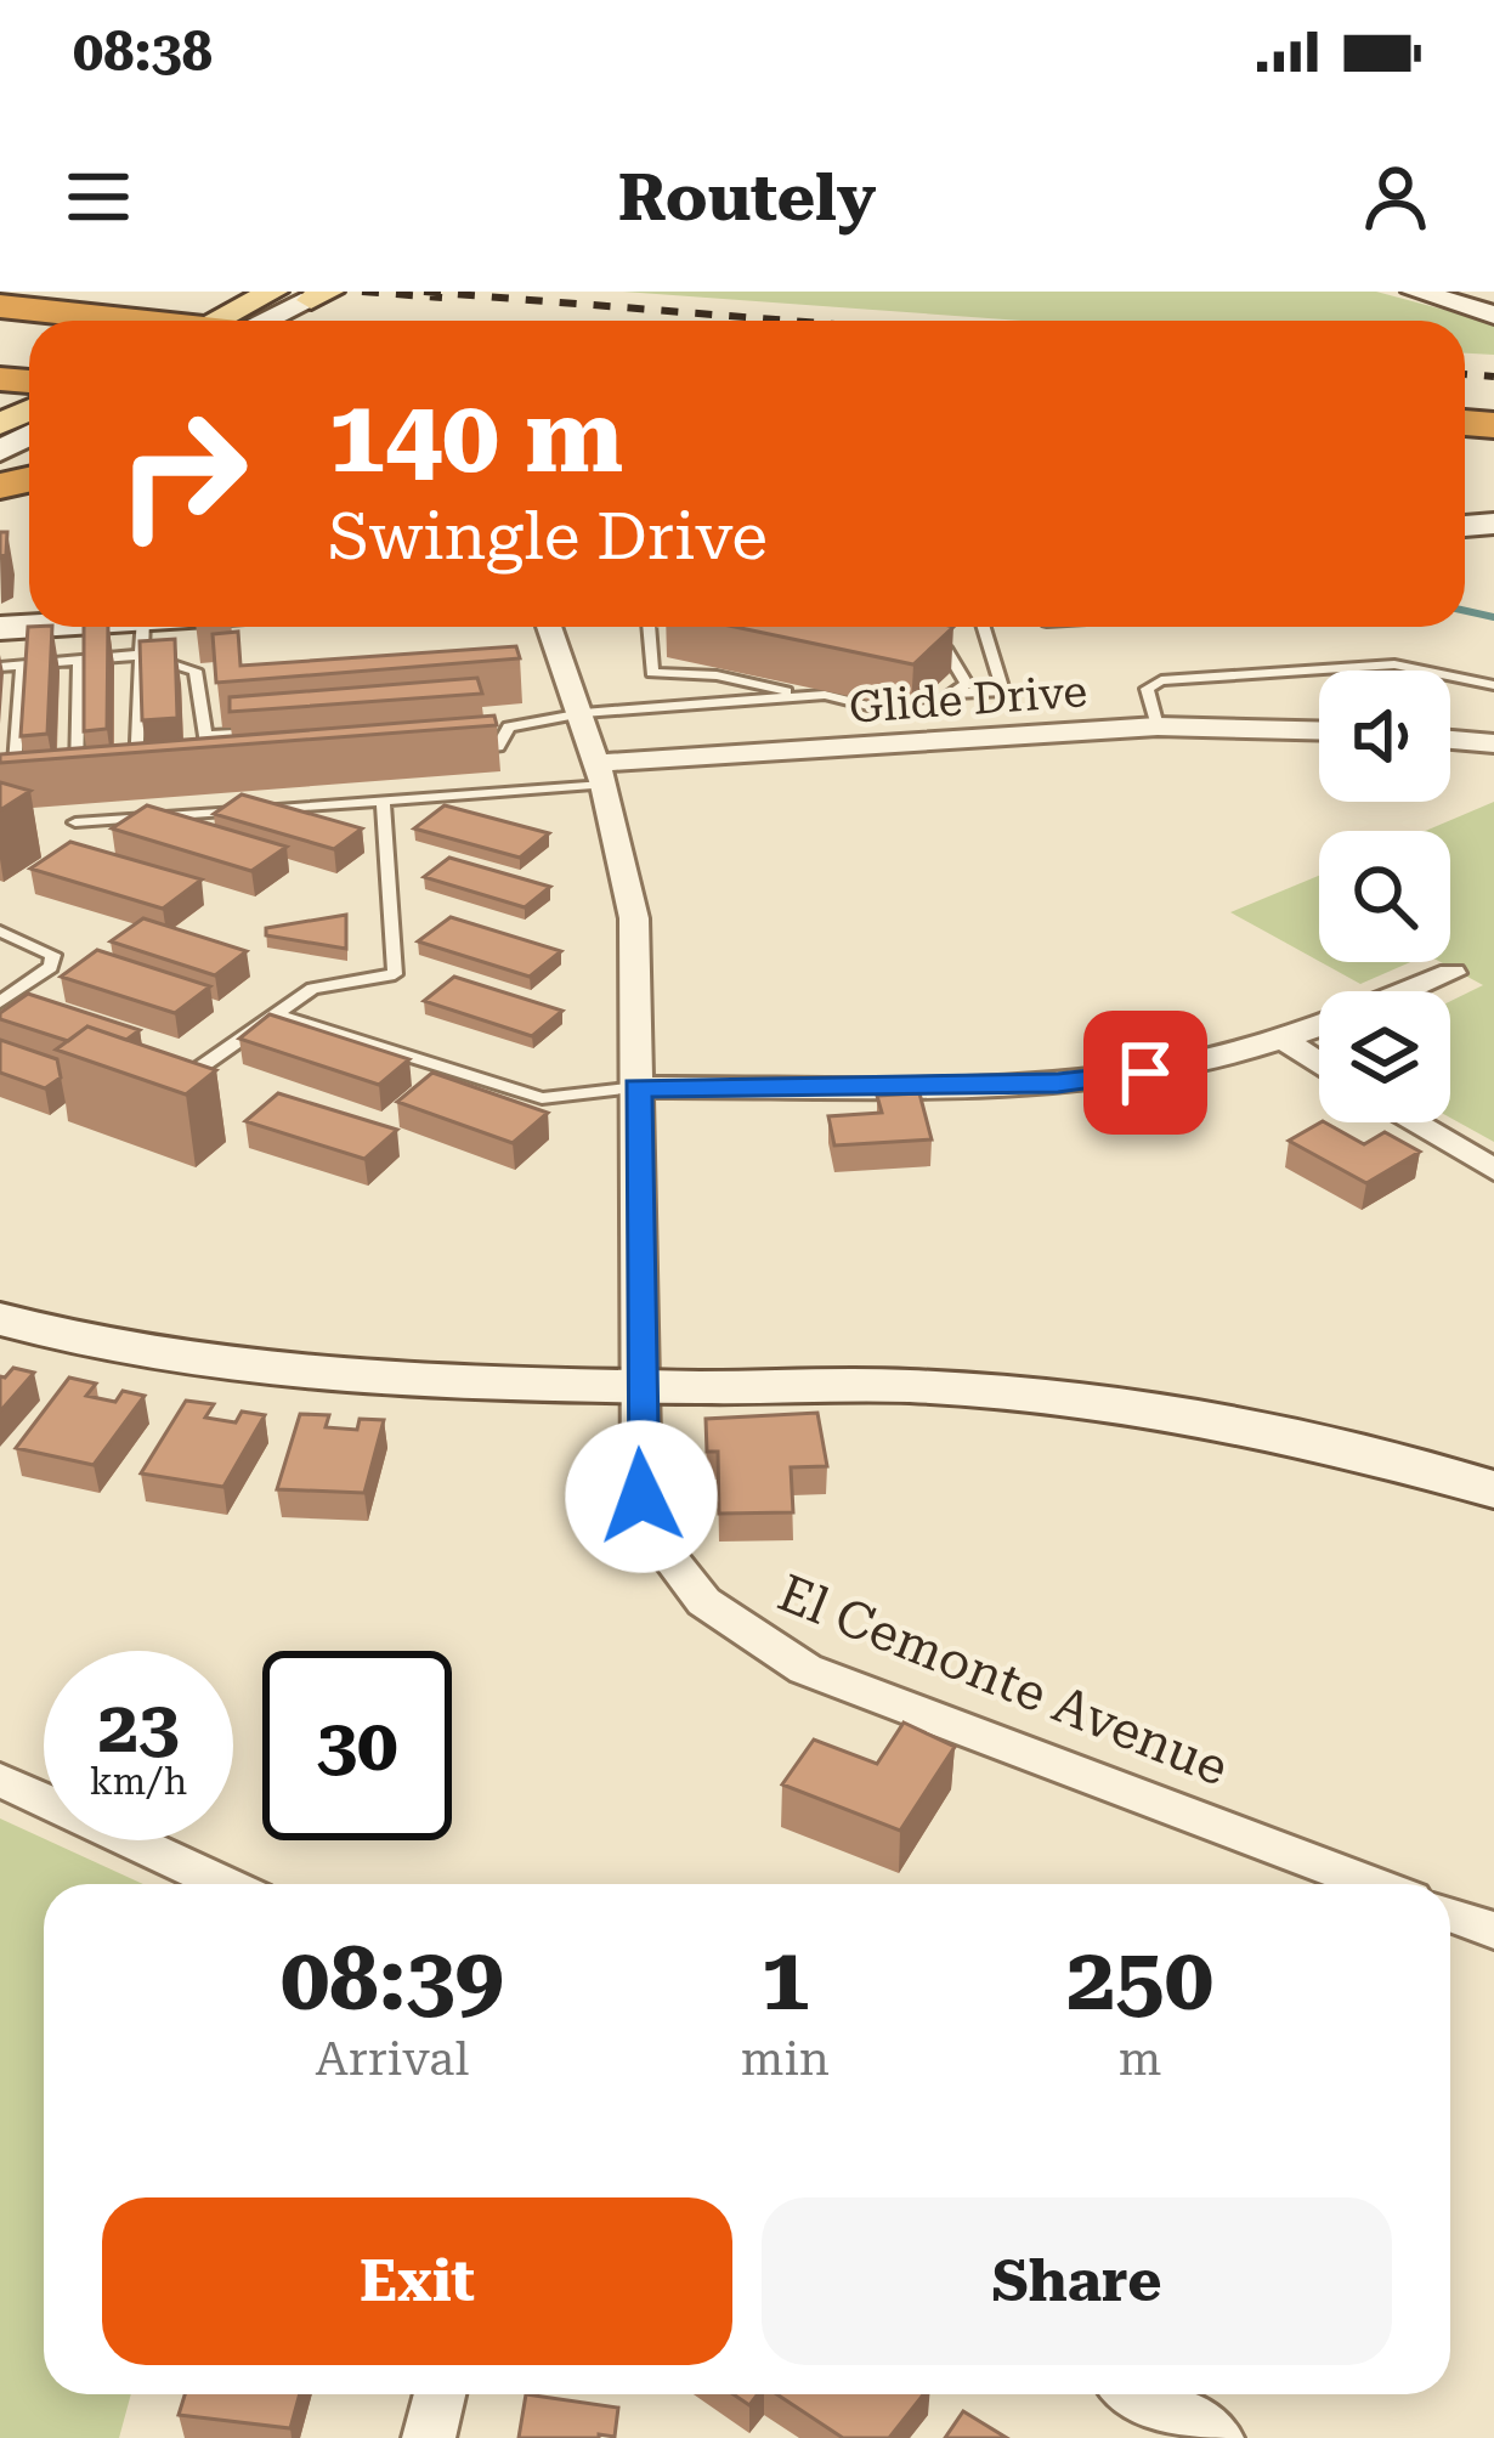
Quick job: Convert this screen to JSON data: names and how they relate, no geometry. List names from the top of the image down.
{
  "streets": {
    "street": ["Glide Drive", "El Cemonte Avenue"]
  },
  "crossings": [
    ["Glide Drive", "El Cemonte Avenue"]
  ],
  "page": {
    "status": "08:38",
    "header": "Routely",
    "turn": ["140 m", "Swingle Drive"],
    "speed": "23 km/h",
    "limit": "30",
    "eta": [
      "08:39",
      "Arrival",
      "1",
      "min",
      "250",
      "m"
    ],
    "buttons": ["Exit", "Share"]
  }
}
